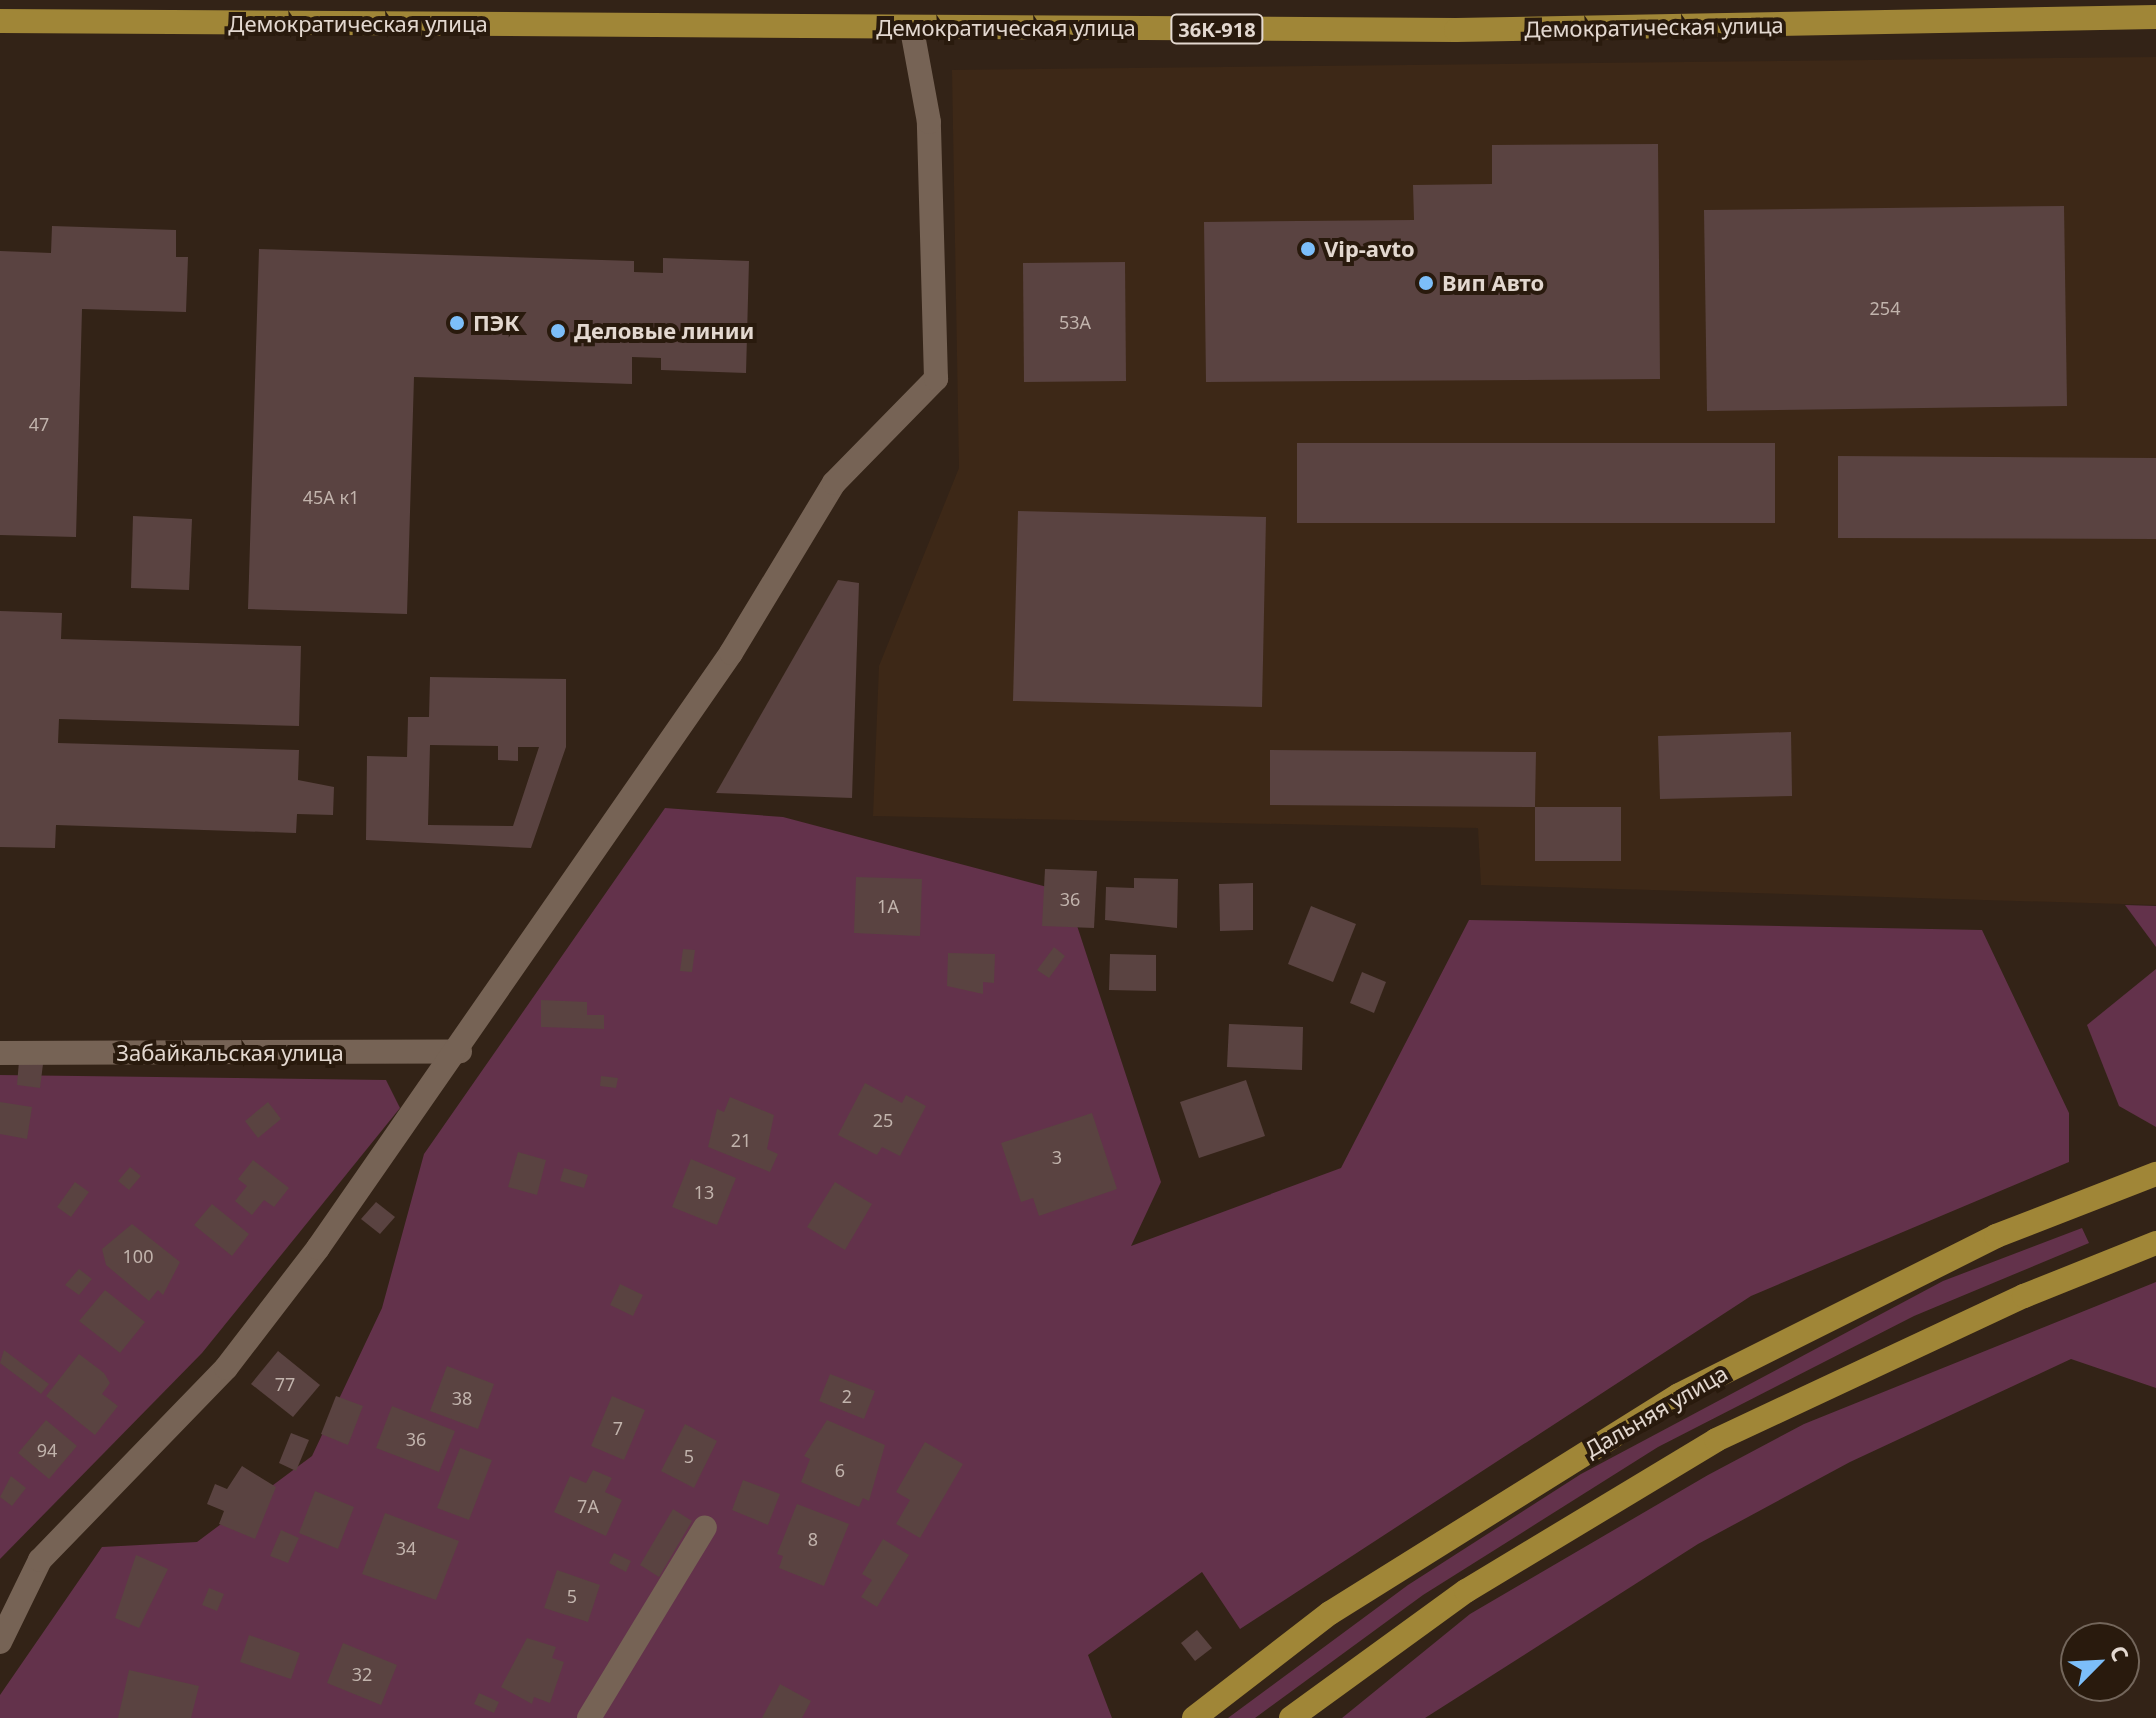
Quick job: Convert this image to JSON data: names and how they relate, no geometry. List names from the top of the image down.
{
  "streets": {
    "main road": ["Демократическая улица", "36К-918", "Дальняя улица"],
    "street": ["Забайкальская улица"]
  },
  "places": [
    "Vip-avto",
    "Вип Авто",
    "ПЭК",
    "Деловые линии"
  ],
  "house_numbers": [
    "254",
    "53А",
    "47",
    "45А к1",
    "36",
    "1А",
    "25",
    "21",
    "3",
    "13",
    "100",
    "77",
    "2",
    "38",
    "7",
    "36",
    "94",
    "5",
    "6",
    "7А",
    "8",
    "34",
    "5",
    "32"
  ],
  "north": "top right"
}
